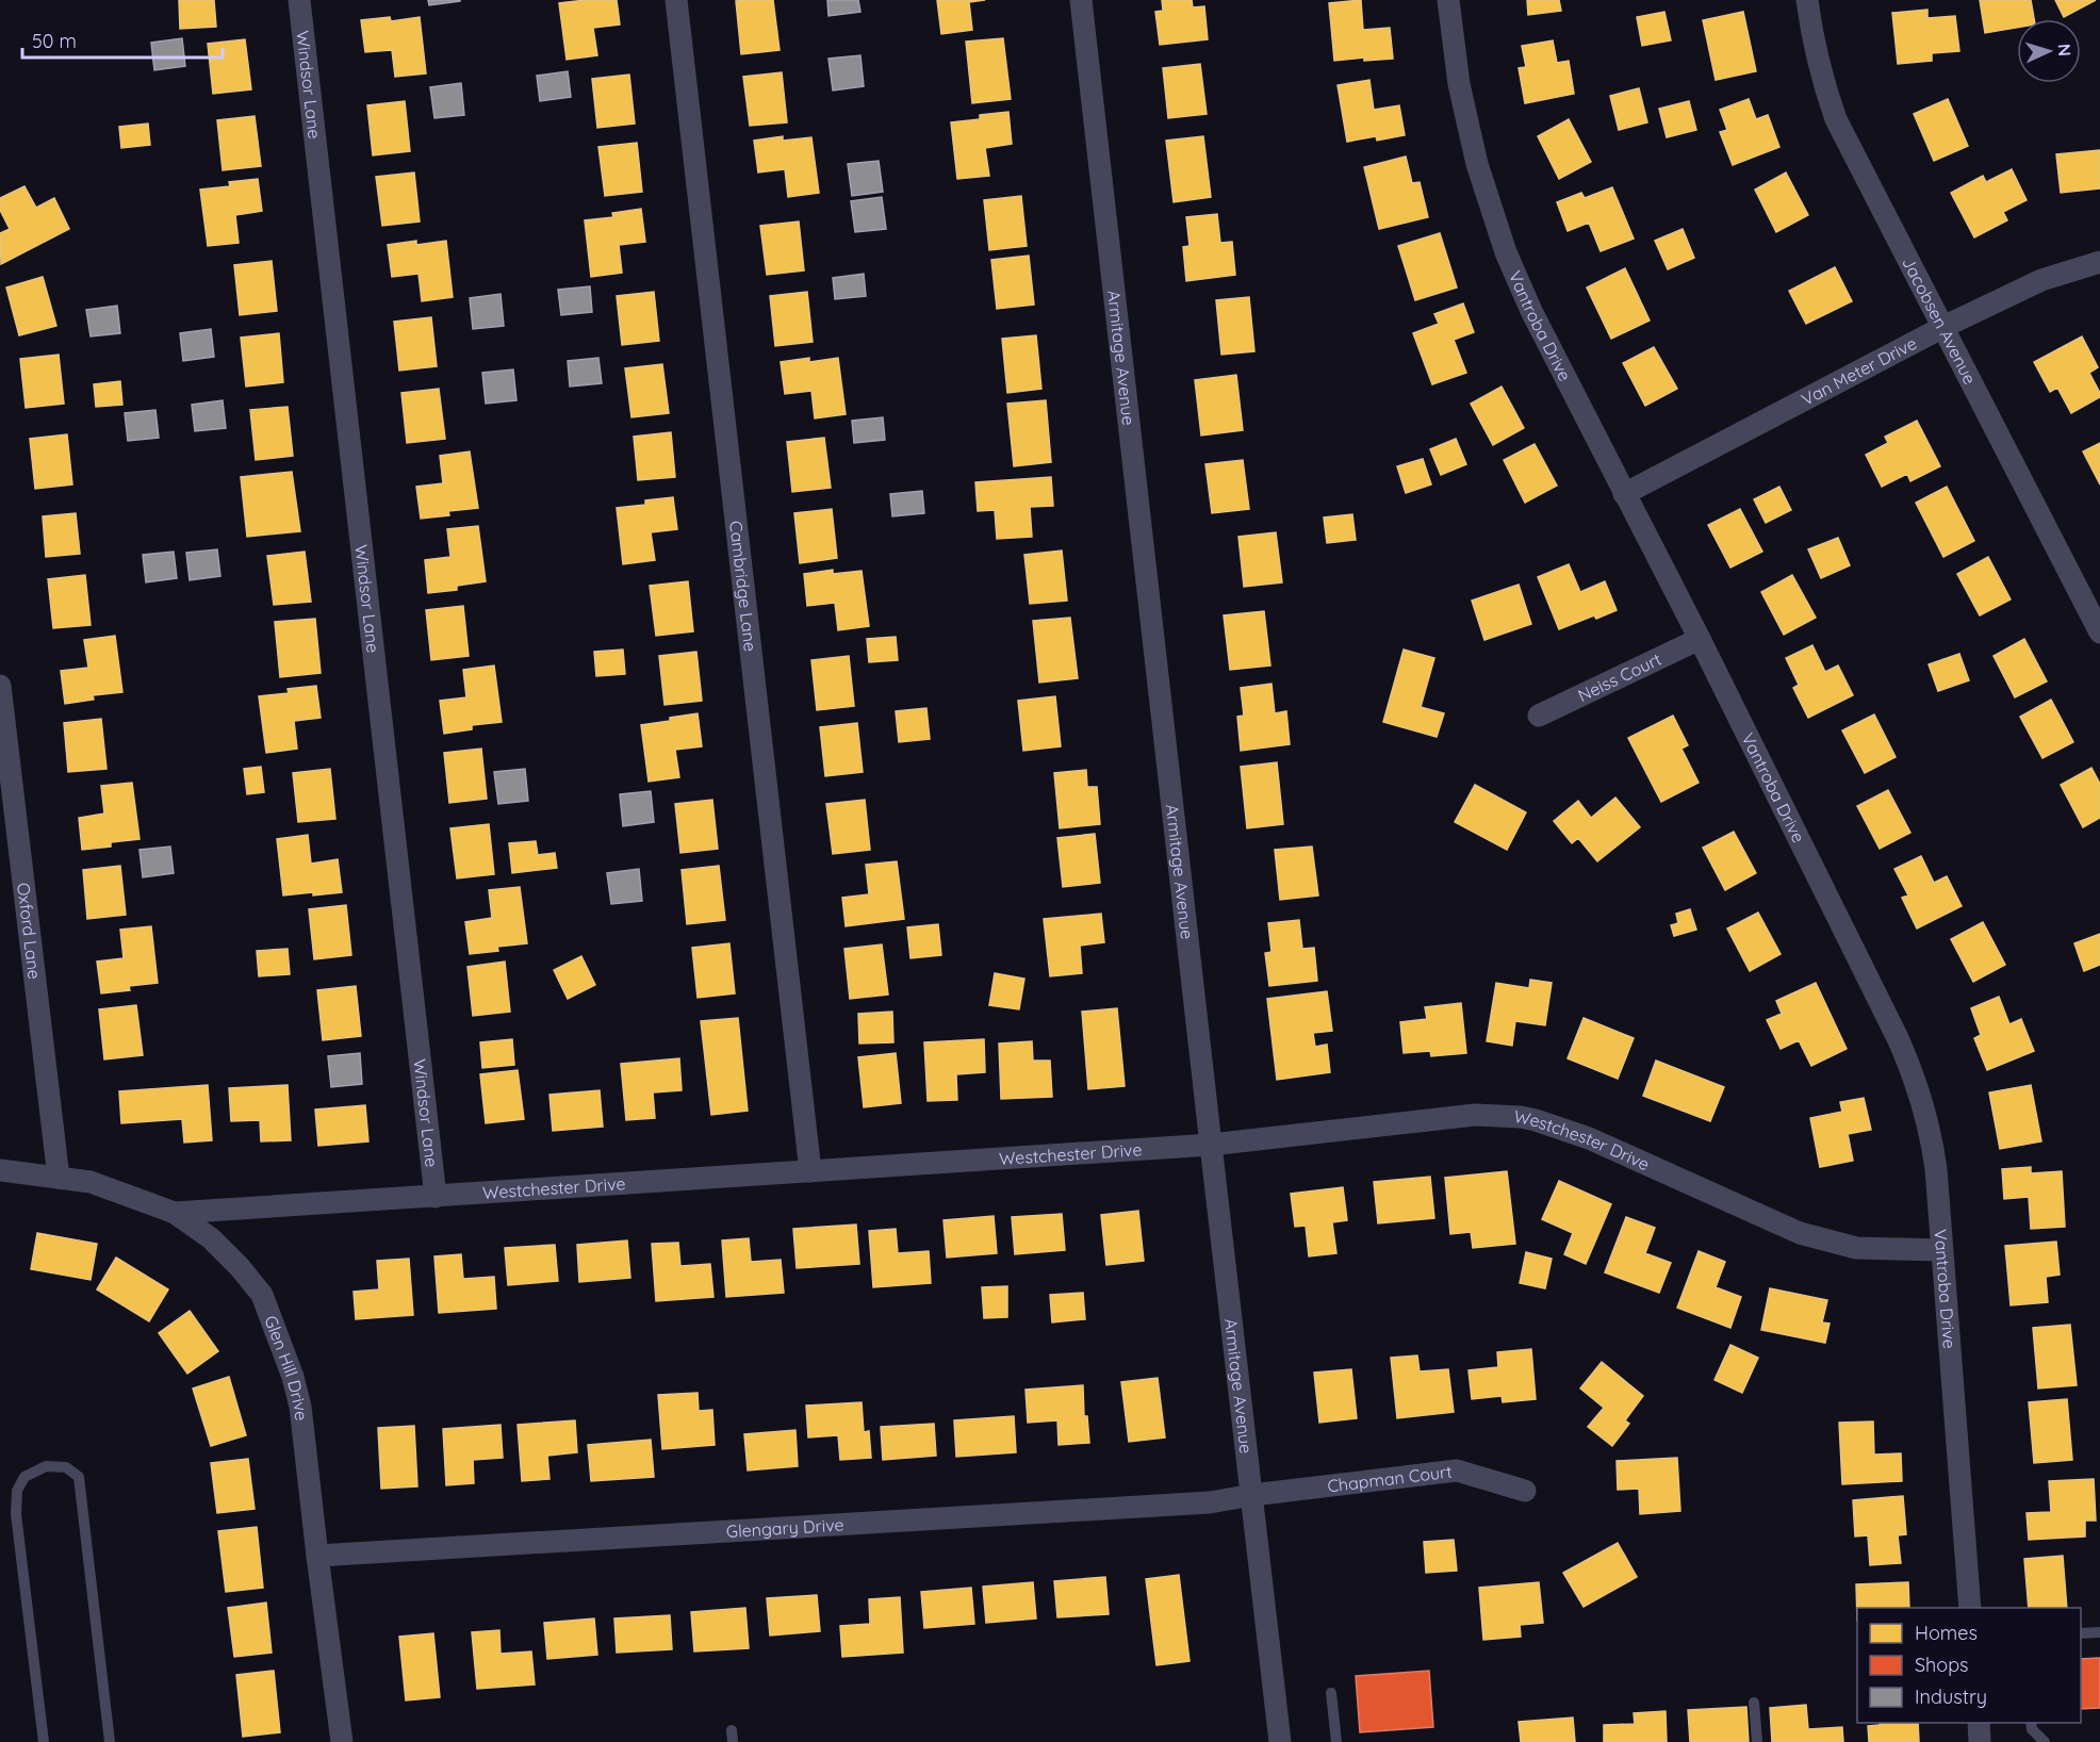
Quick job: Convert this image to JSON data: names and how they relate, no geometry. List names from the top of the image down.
{
  "streets": {
    "street": [
      "Windsor Lane",
      "Jacobsen Avenue",
      "Vantroba Drive",
      "Armitage Avenue",
      "Van Meter Drive",
      "Cambridge Lane",
      "Neiss Court",
      "Oxford Lane",
      "Westchester Drive",
      "Glen Hill Drive",
      "Chapman Court",
      "Glengary Drive"
    ]
  },
  "crossings": [
    ["Windsor Lane", "Westchester Drive"],
    ["Jacobsen Avenue", "Van Meter Drive"],
    ["Vantroba Drive", "Van Meter Drive"],
    ["Vantroba Drive", "Neiss Court"],
    ["Vantroba Drive", "Westchester Drive"],
    ["Armitage Avenue", "Westchester Drive"],
    ["Armitage Avenue", "Chapman Court"],
    ["Armitage Avenue", "Glengary Drive"],
    ["Cambridge Lane", "Westchester Drive"],
    ["Oxford Lane", "Glen Hill Drive"],
    ["Westchester Drive", "Glen Hill Drive"],
    ["Glen Hill Drive", "Glengary Drive"],
    ["Chapman Court", "Glengary Drive"]
  ],
  "legend": ["Homes", "Shops", "Industry"],
  "scale_bar": "50 m",
  "north": "right"
}
